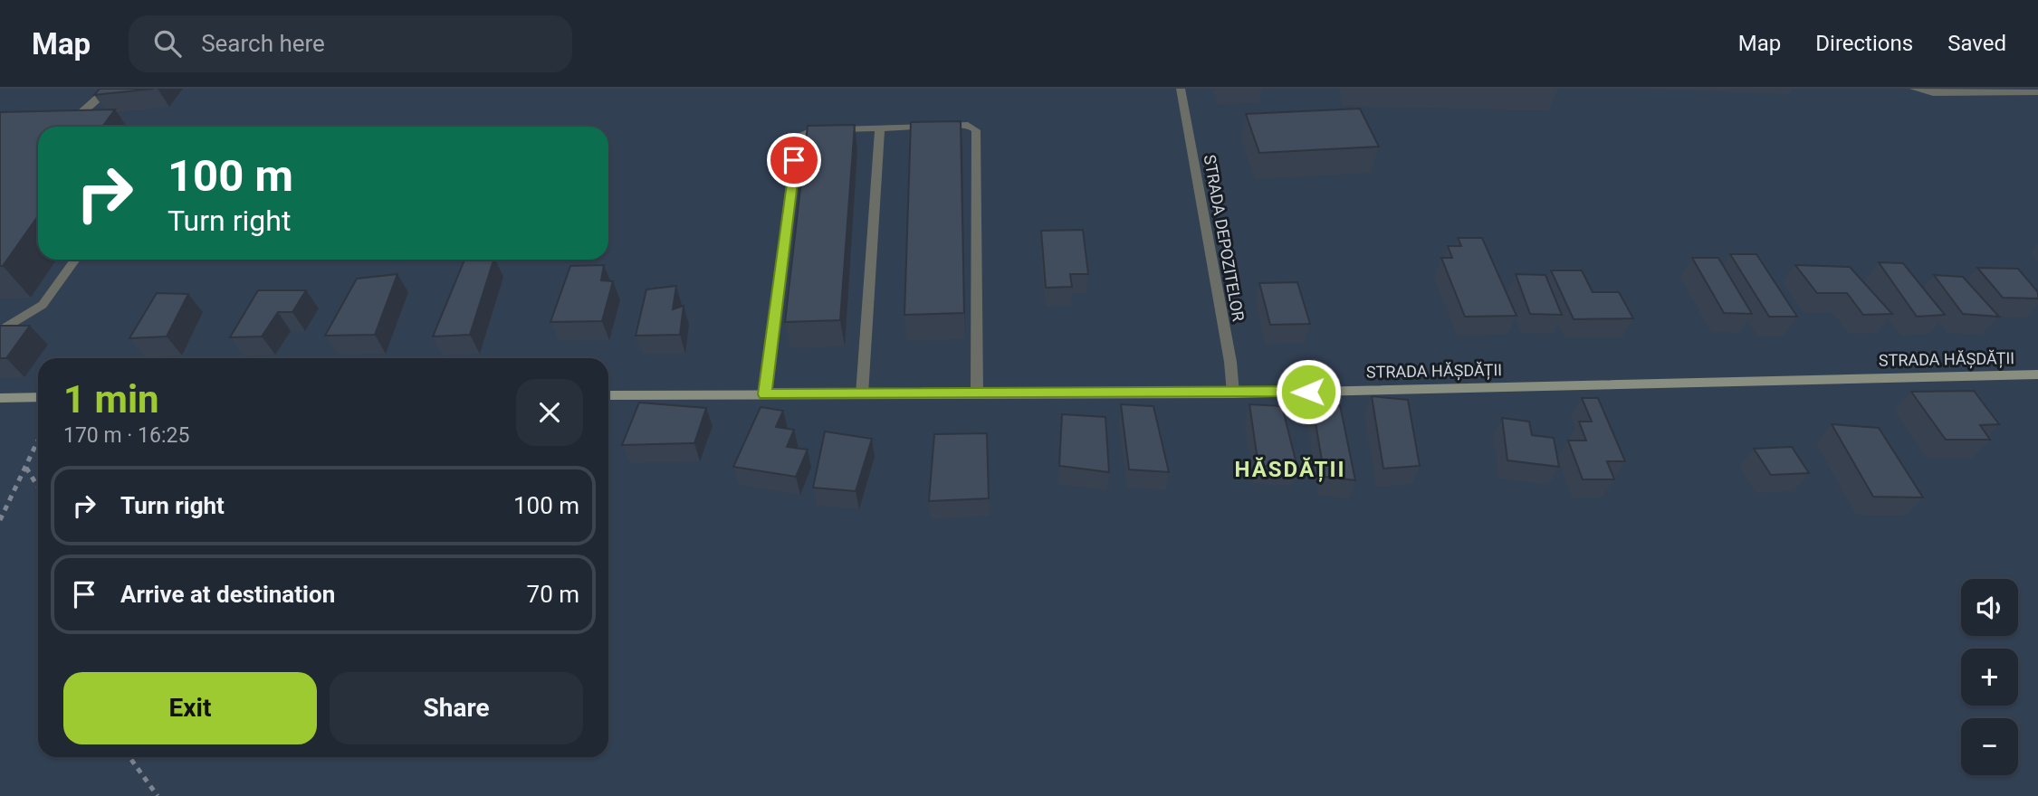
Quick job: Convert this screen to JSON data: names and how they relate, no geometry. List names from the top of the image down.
{
  "streets": {
    "street": ["STRADA HĂȘDĂȚII"],
    "lane": ["STRADA DEPOZITELOR"]
  },
  "crossings": [
    ["STRADA DEPOZITELOR", "STRADA HĂȘDĂȚII"]
  ],
  "districts": ["HĂSDĂȚII"],
  "page": {
    "header": "Map",
    "search": "Search here",
    "nav": ["Map", "Directions", "Saved"],
    "turn": ["100 m", "Turn right"],
    "heading": ["1 min", "170 m · 16:25"],
    "list": [
      {
        "name": "Turn right",
        "value": "100 m"
      },
      {
        "name": "Arrive at destination",
        "value": "70 m"
      }
    ],
    "map_buttons": ["+", "−"],
    "buttons": ["Exit", "Share"]
  }
}
